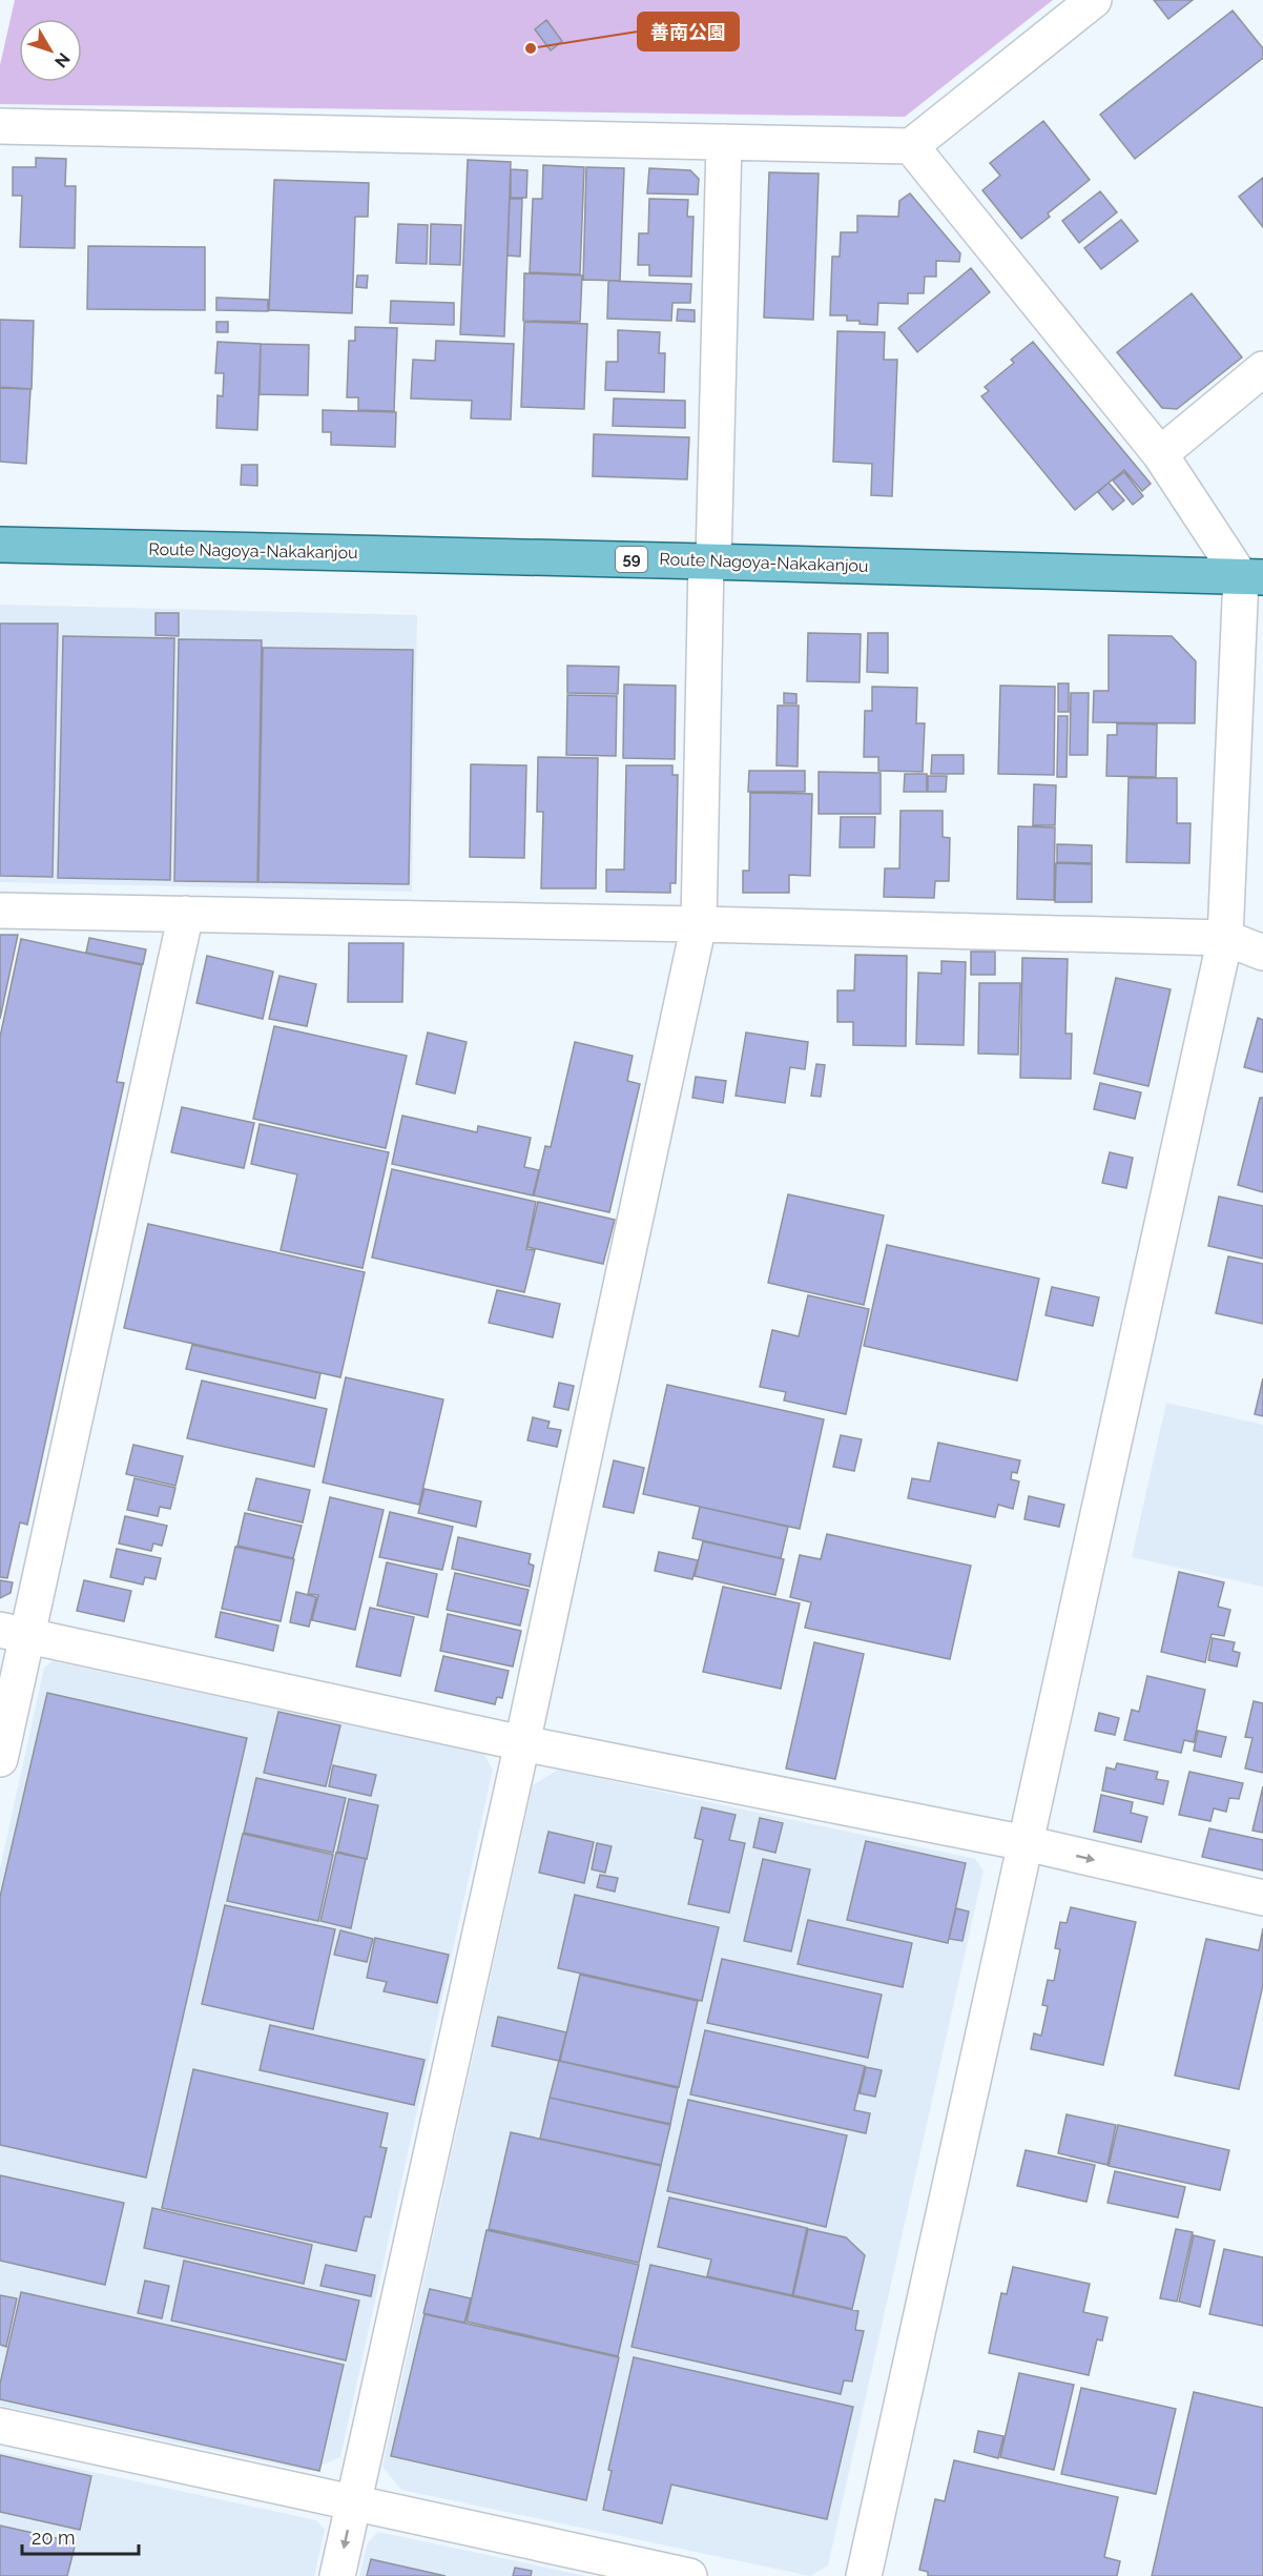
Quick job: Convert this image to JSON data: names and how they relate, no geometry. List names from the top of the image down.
{
  "streets": {
    "main road": ["Route Nagoya-Nakakanjou", "59"]
  },
  "places": ["善南公園"],
  "scale_bar": "20 m",
  "north": "bottom right"
}
